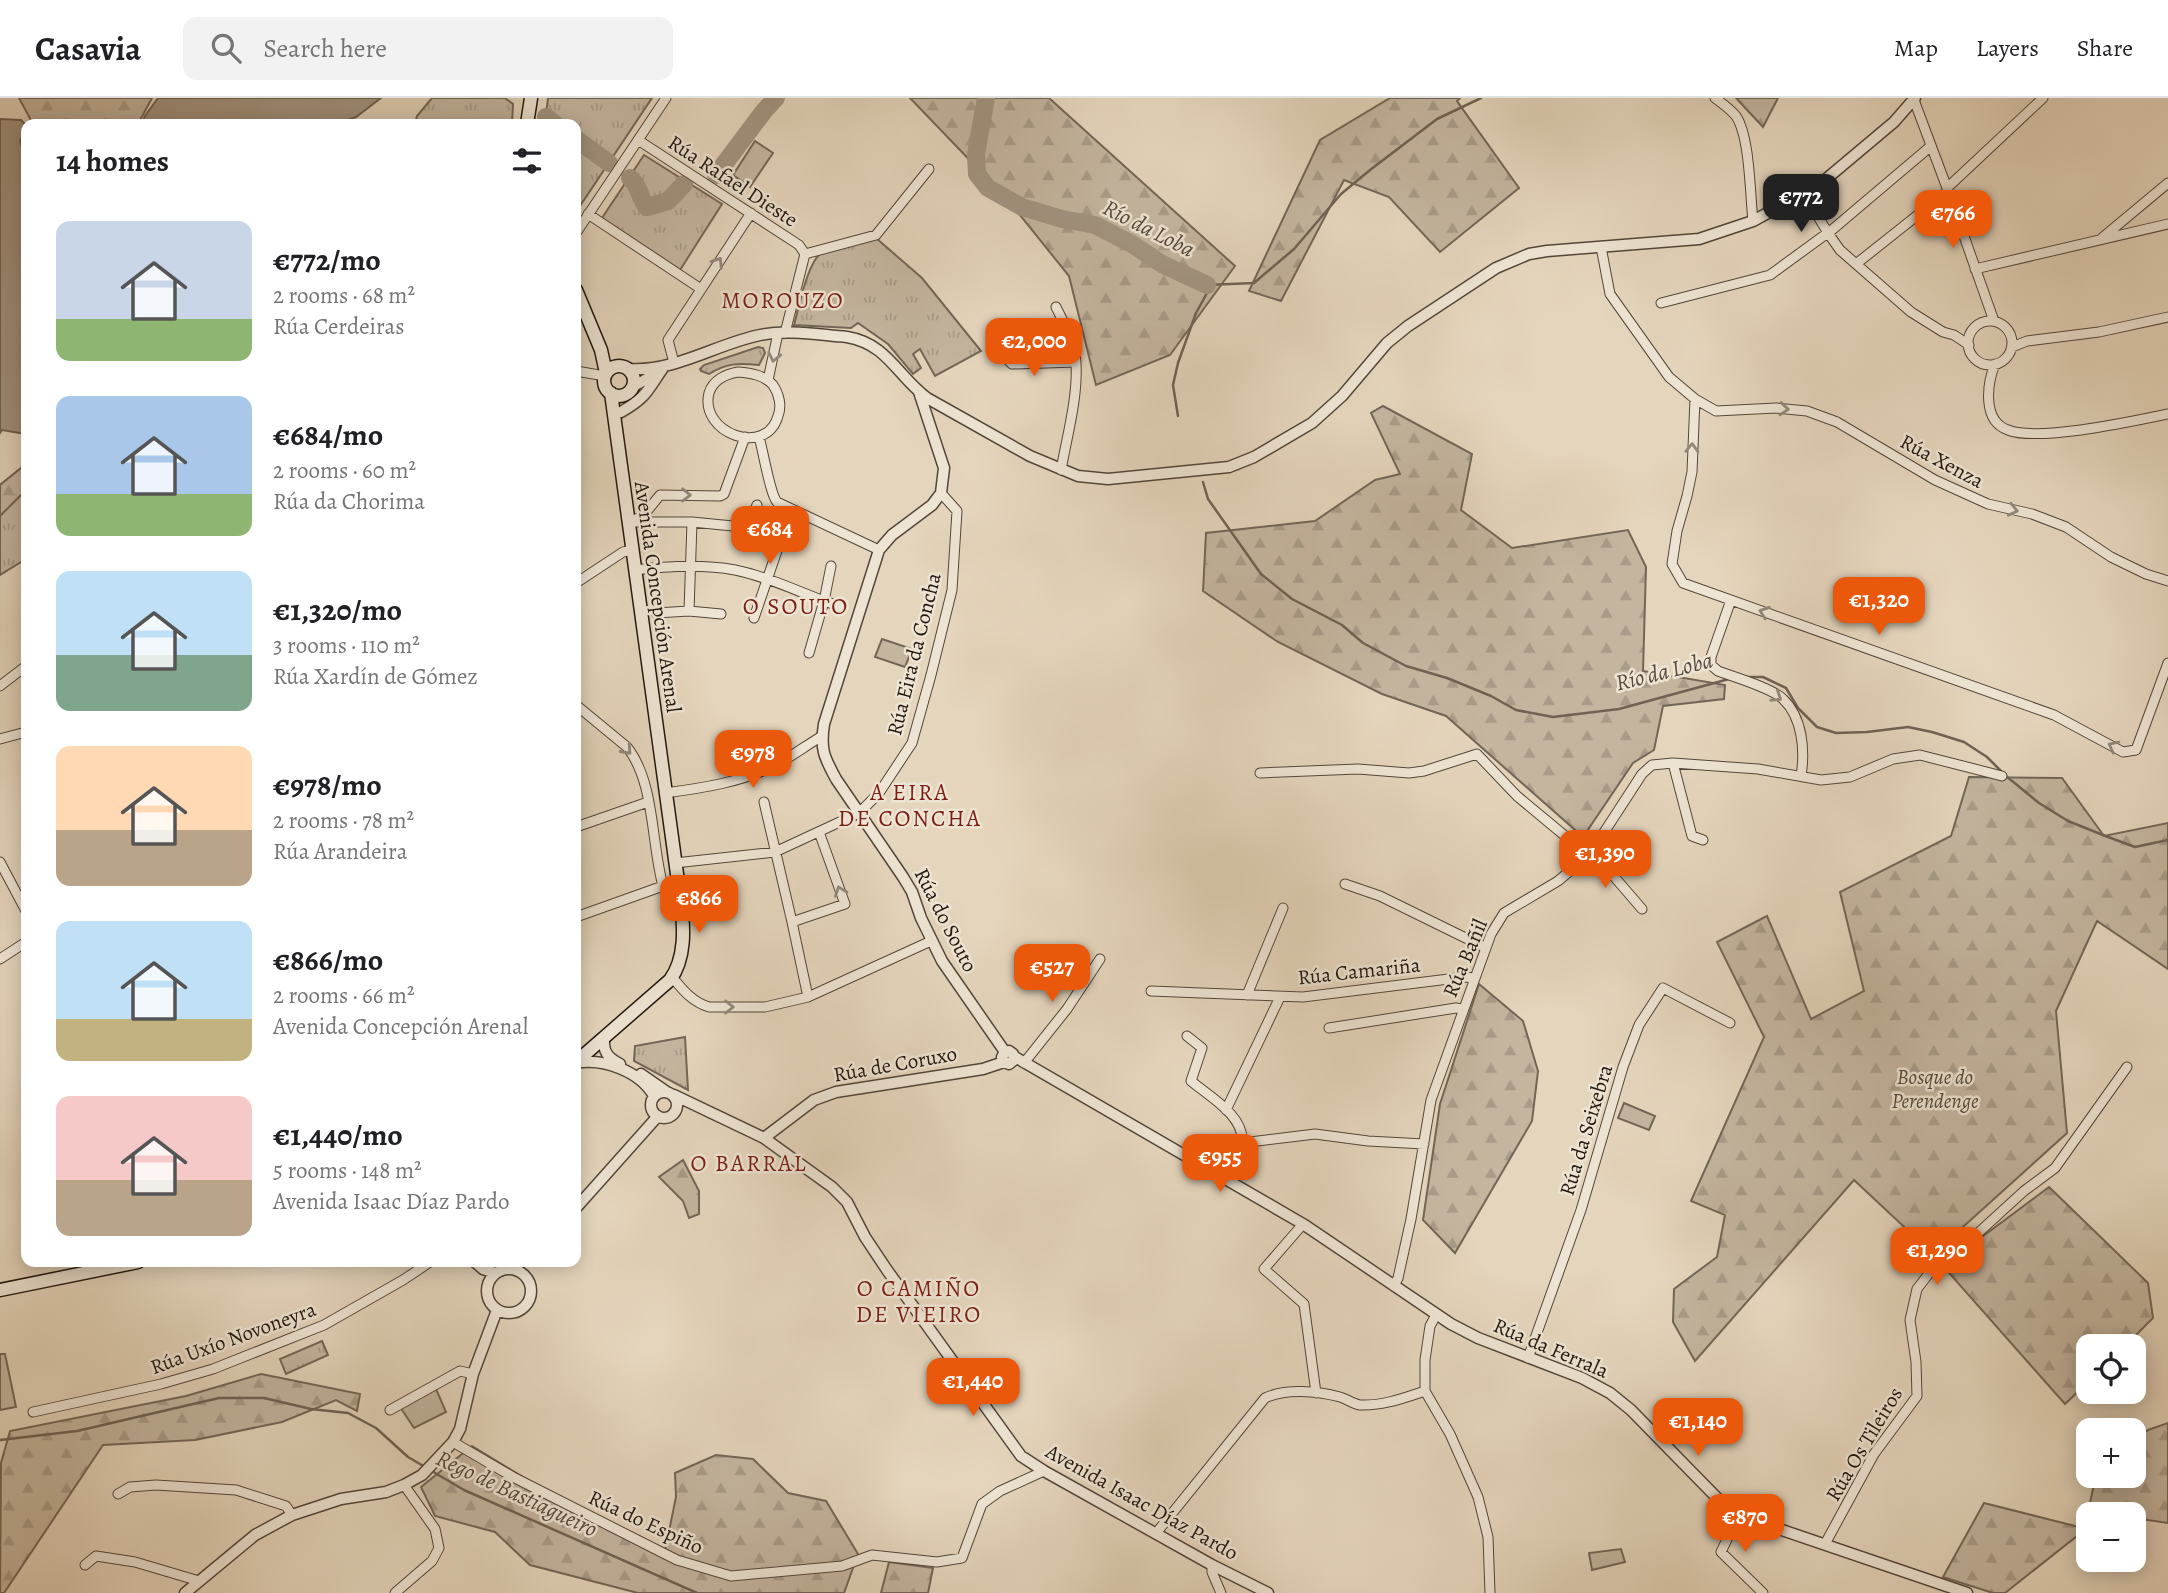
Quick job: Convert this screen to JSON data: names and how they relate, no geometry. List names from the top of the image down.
{
  "streets": {
    "main road": ["Avenida Concepción Arenal"],
    "street": [
      "Rúa Rafael Dieste",
      "Rúa Xenza",
      "Rúa Eira da Concha",
      "Rúa do Souto",
      "Rúa Bañil",
      "Rúa Camariña",
      "Rúa de Coruxo",
      "Rúa da Seixebra",
      "Rúa Uxío Novoneyra",
      "Rúa da Ferrala",
      "Rúa Os Tileiros",
      "Avenida Isaac Díaz Pardo",
      "Rúa do Espiño"
    ]
  },
  "crossings": [
    ["Rúa Eira da Concha", "Rúa do Souto"],
    ["Rúa do Souto", "Rúa de Coruxo"],
    ["Rúa do Souto", "Rúa da Ferrala"],
    ["Rúa Bañil", "Rúa Camariña"],
    ["Rúa Bañil", "Rúa da Ferrala"],
    ["Rúa de Coruxo", "Rúa da Ferrala"],
    ["Rúa de Coruxo", "Avenida Isaac Díaz Pardo"],
    ["Rúa da Seixebra", "Rúa da Ferrala"],
    ["Rúa da Ferrala", "Rúa Os Tileiros"],
    ["Avenida Isaac Díaz Pardo", "Rúa do Espiño"]
  ],
  "one_way": ["Rúa Xenza"],
  "districts": [
    "MOROUZO",
    "O SOUTO",
    "A EIRA DE CONCHA",
    "O BARRAL",
    "O CAMIÑO DE VIEIRO"
  ],
  "water": ["Río da Loba", "Rego de Bastiagueiro"],
  "parks": ["Bosque do Perendenge"],
  "page": {
    "header": "Casavia",
    "search": "Search here",
    "nav": ["Map", "Layers", "Share"],
    "heading": "14 homes",
    "price": [
      "€772",
      "€766",
      "€2,000",
      "€684",
      "€1,320",
      "€978",
      "€1,390",
      "€866",
      "€527",
      "€955",
      "€1,290",
      "€1,440",
      "€1,140",
      "€870"
    ],
    "list": [
      {
        "name": "€772/mo",
        "note": "2 rooms · 68 m² · Rúa Cerdeiras"
      },
      {
        "name": "€684/mo",
        "note": "2 rooms · 60 m² · Rúa da Chorima"
      },
      {
        "name": "€1,320/mo",
        "note": "3 rooms · 110 m² · Rúa Xardín de Gómez"
      },
      {
        "name": "€978/mo",
        "note": "2 rooms · 78 m² · Rúa Arandeira"
      },
      {
        "name": "€866/mo",
        "note": "2 rooms · 66 m² · Avenida Concepción Arenal"
      },
      {
        "name": "€1,440/mo",
        "note": "5 rooms · 148 m² · Avenida Isaac Díaz Pardo"
      }
    ],
    "map_buttons": ["+", "−"]
  }
}
